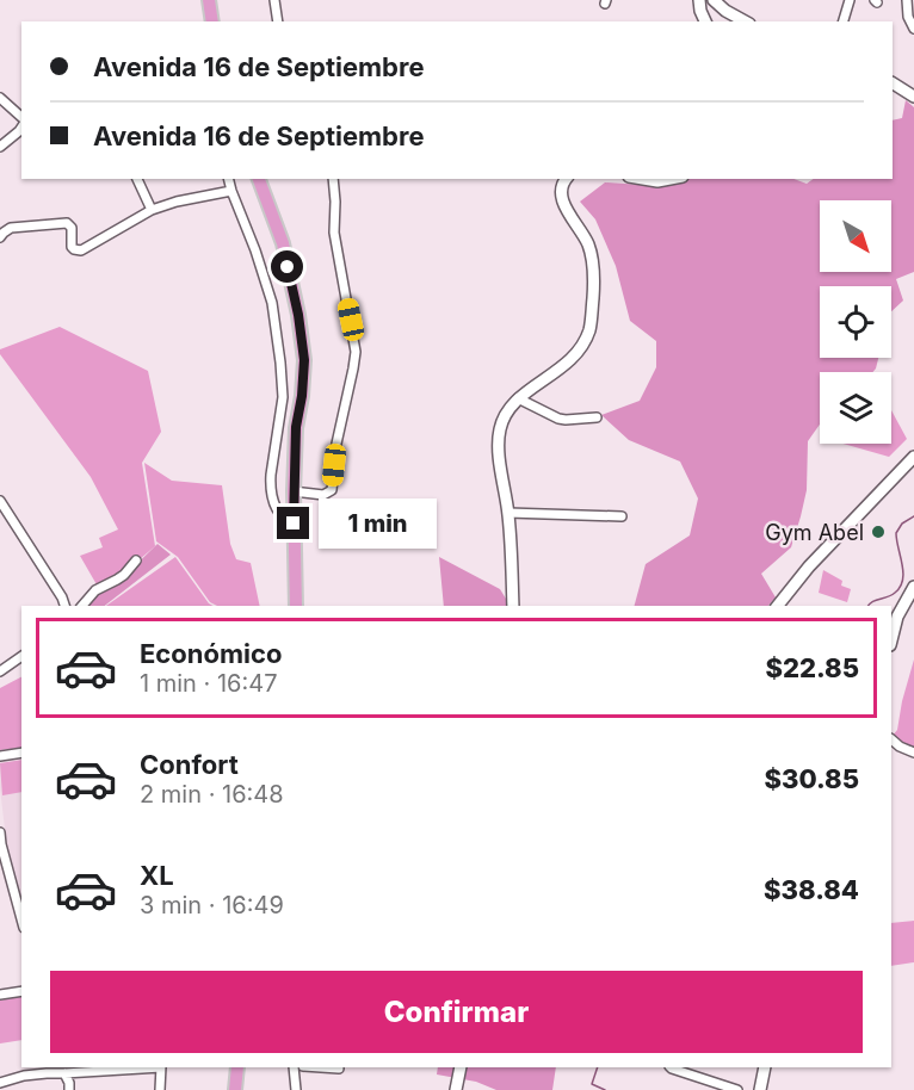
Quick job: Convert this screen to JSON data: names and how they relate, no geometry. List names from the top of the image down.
{
  "places": ["Gym Abel"],
  "north": "bottom right",
  "page": {
    "banner": ["Avenida 16 de Septiembre", "Avenida 16 de Septiembre"],
    "bubble": "1 min",
    "list": [
      {
        "name": "Económico",
        "note": "1 min · 16:47",
        "value": "$22.85"
      },
      {
        "name": "Confort",
        "note": "2 min · 16:48",
        "value": "$30.85"
      },
      {
        "name": "XL",
        "note": "3 min · 16:49",
        "value": "$38.84"
      }
    ],
    "buttons": "Confirmar"
  }
}
